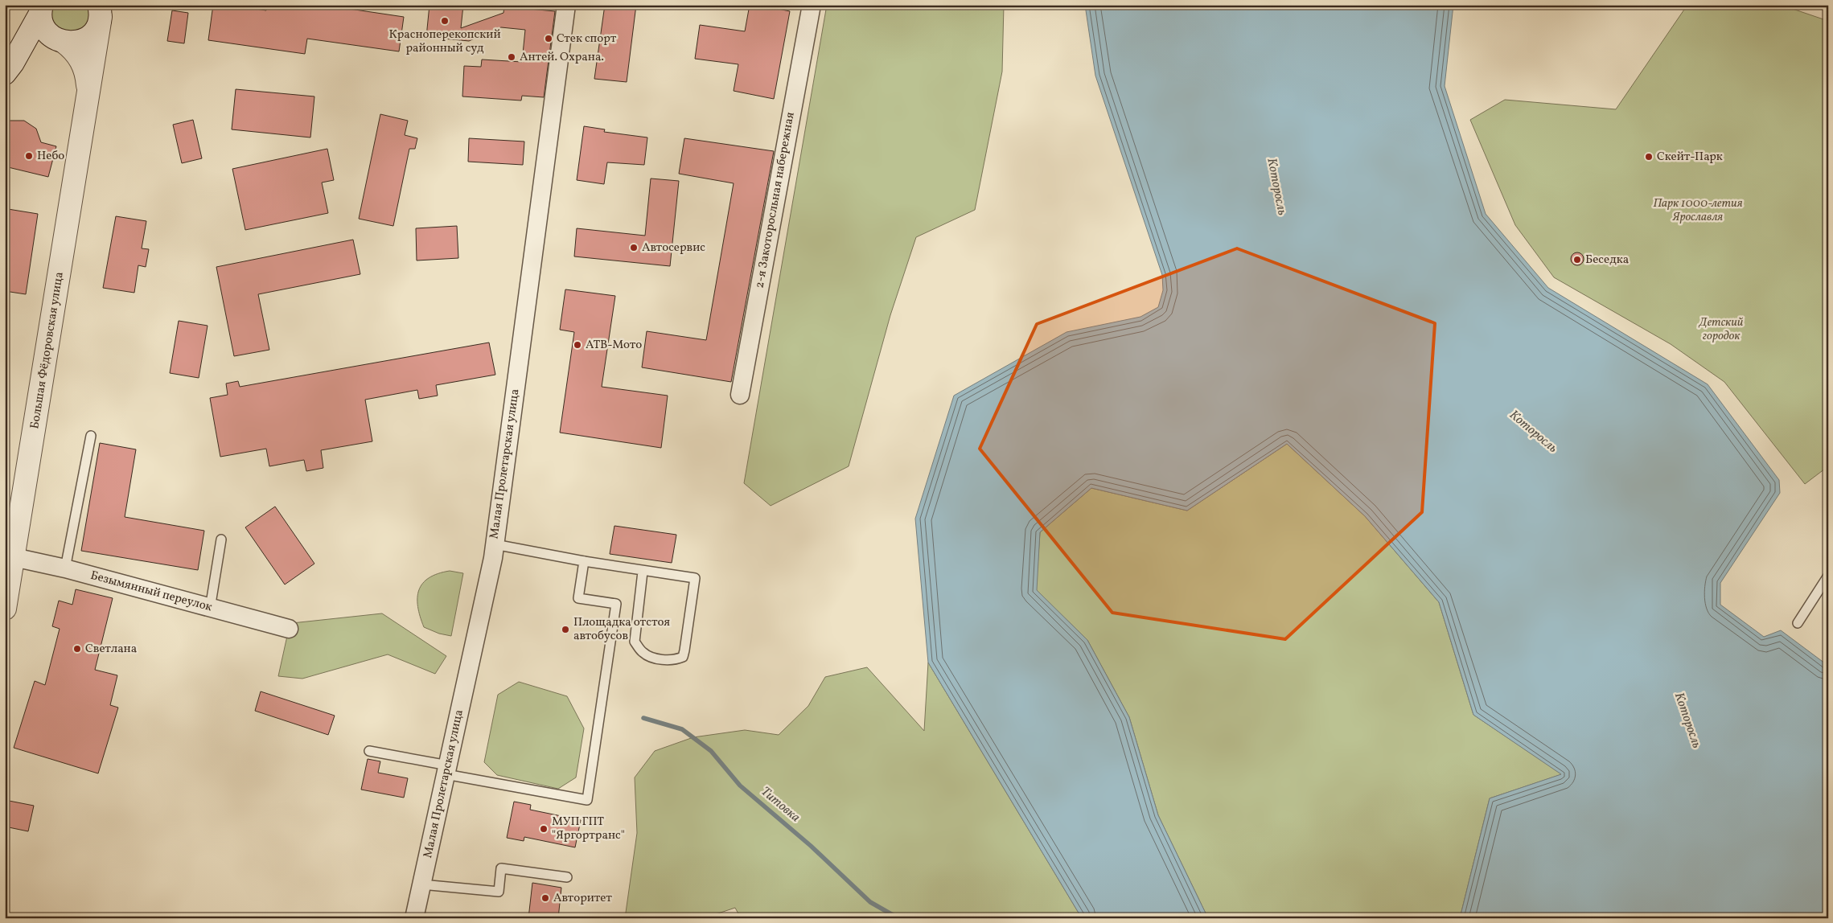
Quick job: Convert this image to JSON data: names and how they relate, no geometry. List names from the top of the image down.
{
  "streets": {
    "street": [
      "2-я Закоторосльная набережная",
      "Большая Фёдоровская улица",
      "Малая Пролетарская улица",
      "Безымянный переулок"
    ]
  },
  "crossings": [
    ["Большая Фёдоровская улица", "Безымянный переулок"]
  ],
  "water": ["Которосль", "Титовка"],
  "parks": ["Парк 1000-летия Ярославля", "Детский городок"],
  "places": [
    "Красноперекопский районный суд",
    "Стек спорт",
    "Антей. Охрана.",
    "Небо",
    "Скейт-Парк",
    "Автосервис",
    "Беседка",
    "АТВ-Мото",
    "Площадка отстоя автобусов",
    "Светлана",
    "МУП ГПТ \"Яргортранс\"",
    "Авторитет"
  ]
}
